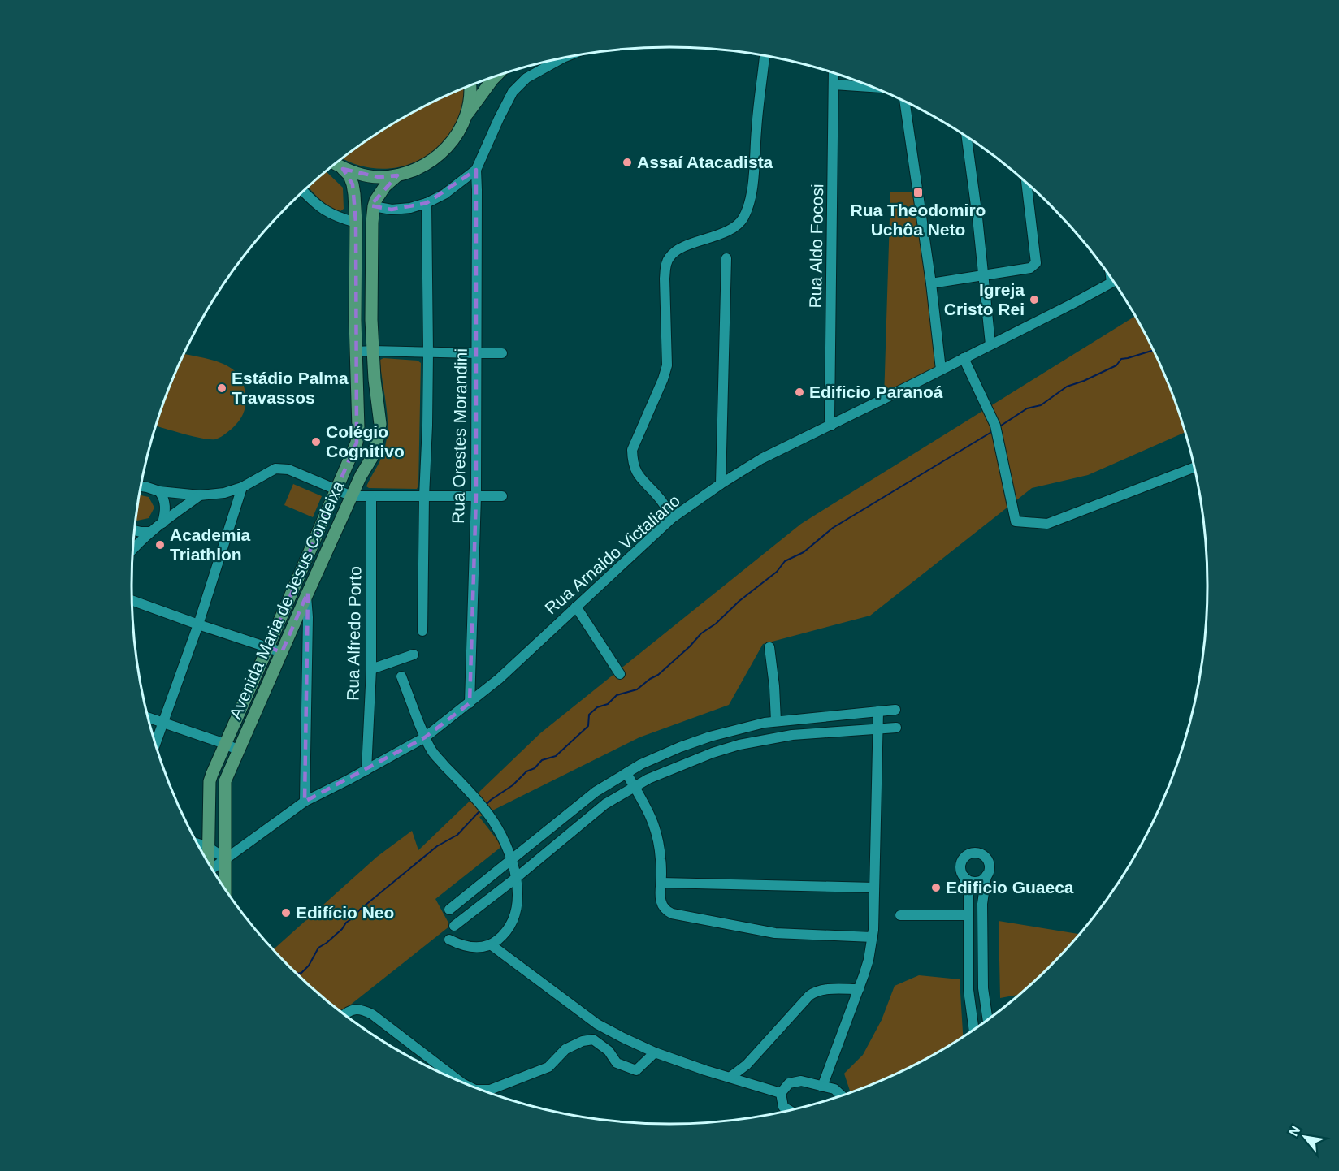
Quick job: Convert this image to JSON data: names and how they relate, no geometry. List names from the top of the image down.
{
  "streets": {
    "main road": ["Avenida Maria de Jesus Condeixa"],
    "street": [
      "Rua Aldo Focosi",
      "Rua Orestes Morandini",
      "Rua Arnaldo Victaliano",
      "Rua Alfredo Porto"
    ]
  },
  "crossings": [
    ["Rua Aldo Focosi", "Rua Arnaldo Victaliano"],
    ["Rua Orestes Morandini", "Rua Arnaldo Victaliano"],
    ["Rua Arnaldo Victaliano", "Avenida Maria de Jesus Condeixa"],
    ["Rua Arnaldo Victaliano", "Rua Alfredo Porto"]
  ],
  "places": {
    "other": [
      "Assaí Atacadista",
      "Igreja Cristo Rei",
      "Estádio Palma Travassos",
      "Edificio Paranoá",
      "Colégio Cognitivo",
      "Academia Triathlon",
      "Edificio Guaeca",
      "Edifício Neo"
    ],
    "transit": ["Rua Theodomiro Uchôa Neto"]
  },
  "north": "top left"
}
